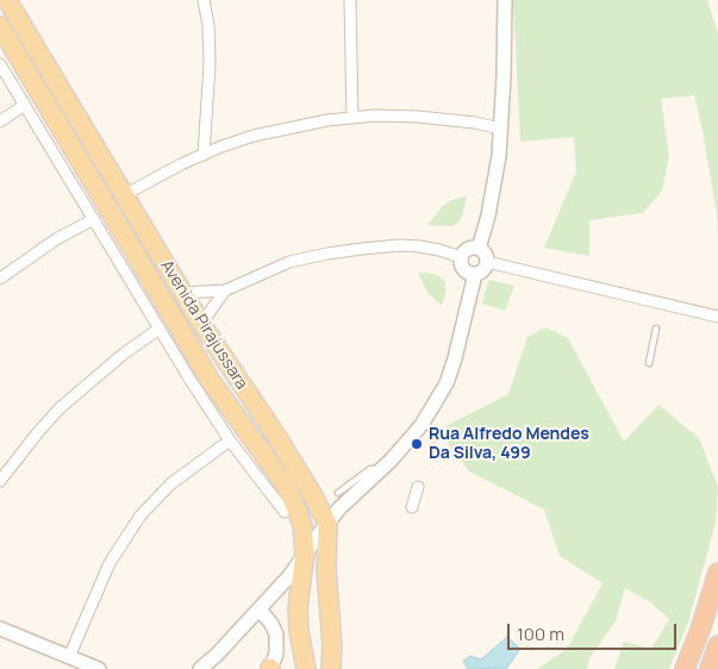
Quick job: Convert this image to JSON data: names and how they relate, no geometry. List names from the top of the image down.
{
  "streets": {
    "main road": ["Avenida Pirajussara"]
  },
  "places": ["Rua Alfredo Mendes Da Silva, 499"],
  "scale_bar": "100 m"
}
